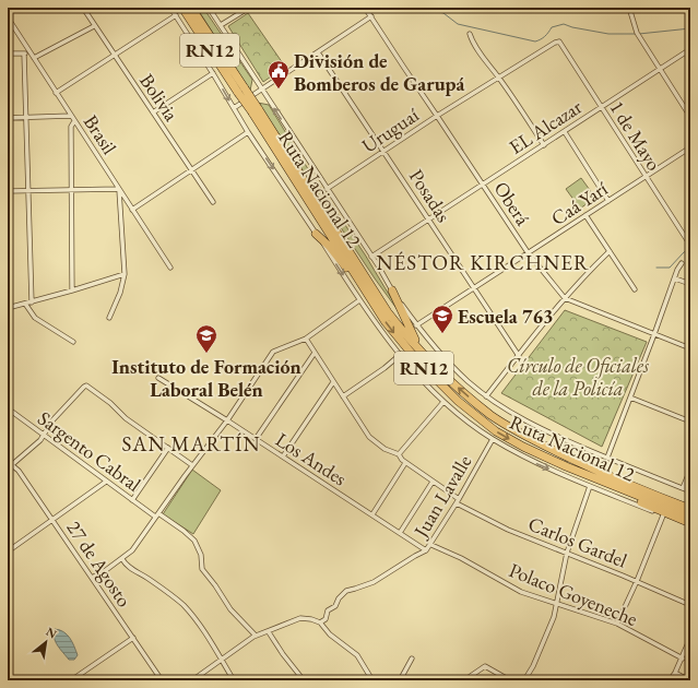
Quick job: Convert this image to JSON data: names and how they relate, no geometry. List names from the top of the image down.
{
  "streets": {
    "highway": ["RN12", "Ruta Nacional 12"],
    "street": [
      "Bolivia",
      "EL Alcazar",
      "Uruguaí",
      "Brasil",
      "1 de Mayo",
      "Posadas",
      "Oberá",
      "Caá Yarí",
      "Sargento Cabral",
      "Los Andes",
      "Juan Lavalle",
      "Carlos Gardel",
      "27 de Agosto",
      "Polaco Goyeneche"
    ]
  },
  "crossings": [
    ["EL Alcazar", "1 de Mayo"],
    ["EL Alcazar", "Posadas"],
    ["EL Alcazar", "Oberá"],
    ["Uruguaí", "1 de Mayo"],
    ["Uruguaí", "Posadas"],
    ["Uruguaí", "Oberá"],
    ["1 de Mayo", "Caá Yarí"],
    ["Posadas", "Caá Yarí"],
    ["Oberá", "Caá Yarí"],
    ["Los Andes", "Juan Lavalle"],
    ["Juan Lavalle", "Carlos Gardel"],
    ["Juan Lavalle", "Polaco Goyeneche"]
  ],
  "districts": ["NÉSTOR KIRCHNER", "SAN MARTÍN"],
  "parks": ["Círculo de Oficiales de la Policía"],
  "places": {
    "public building": ["División de Bomberos de Garupá"],
    "school or university": ["Escuela 763", "Instituto de Formación Laboral Belén"]
  },
  "north": "top right"
}
